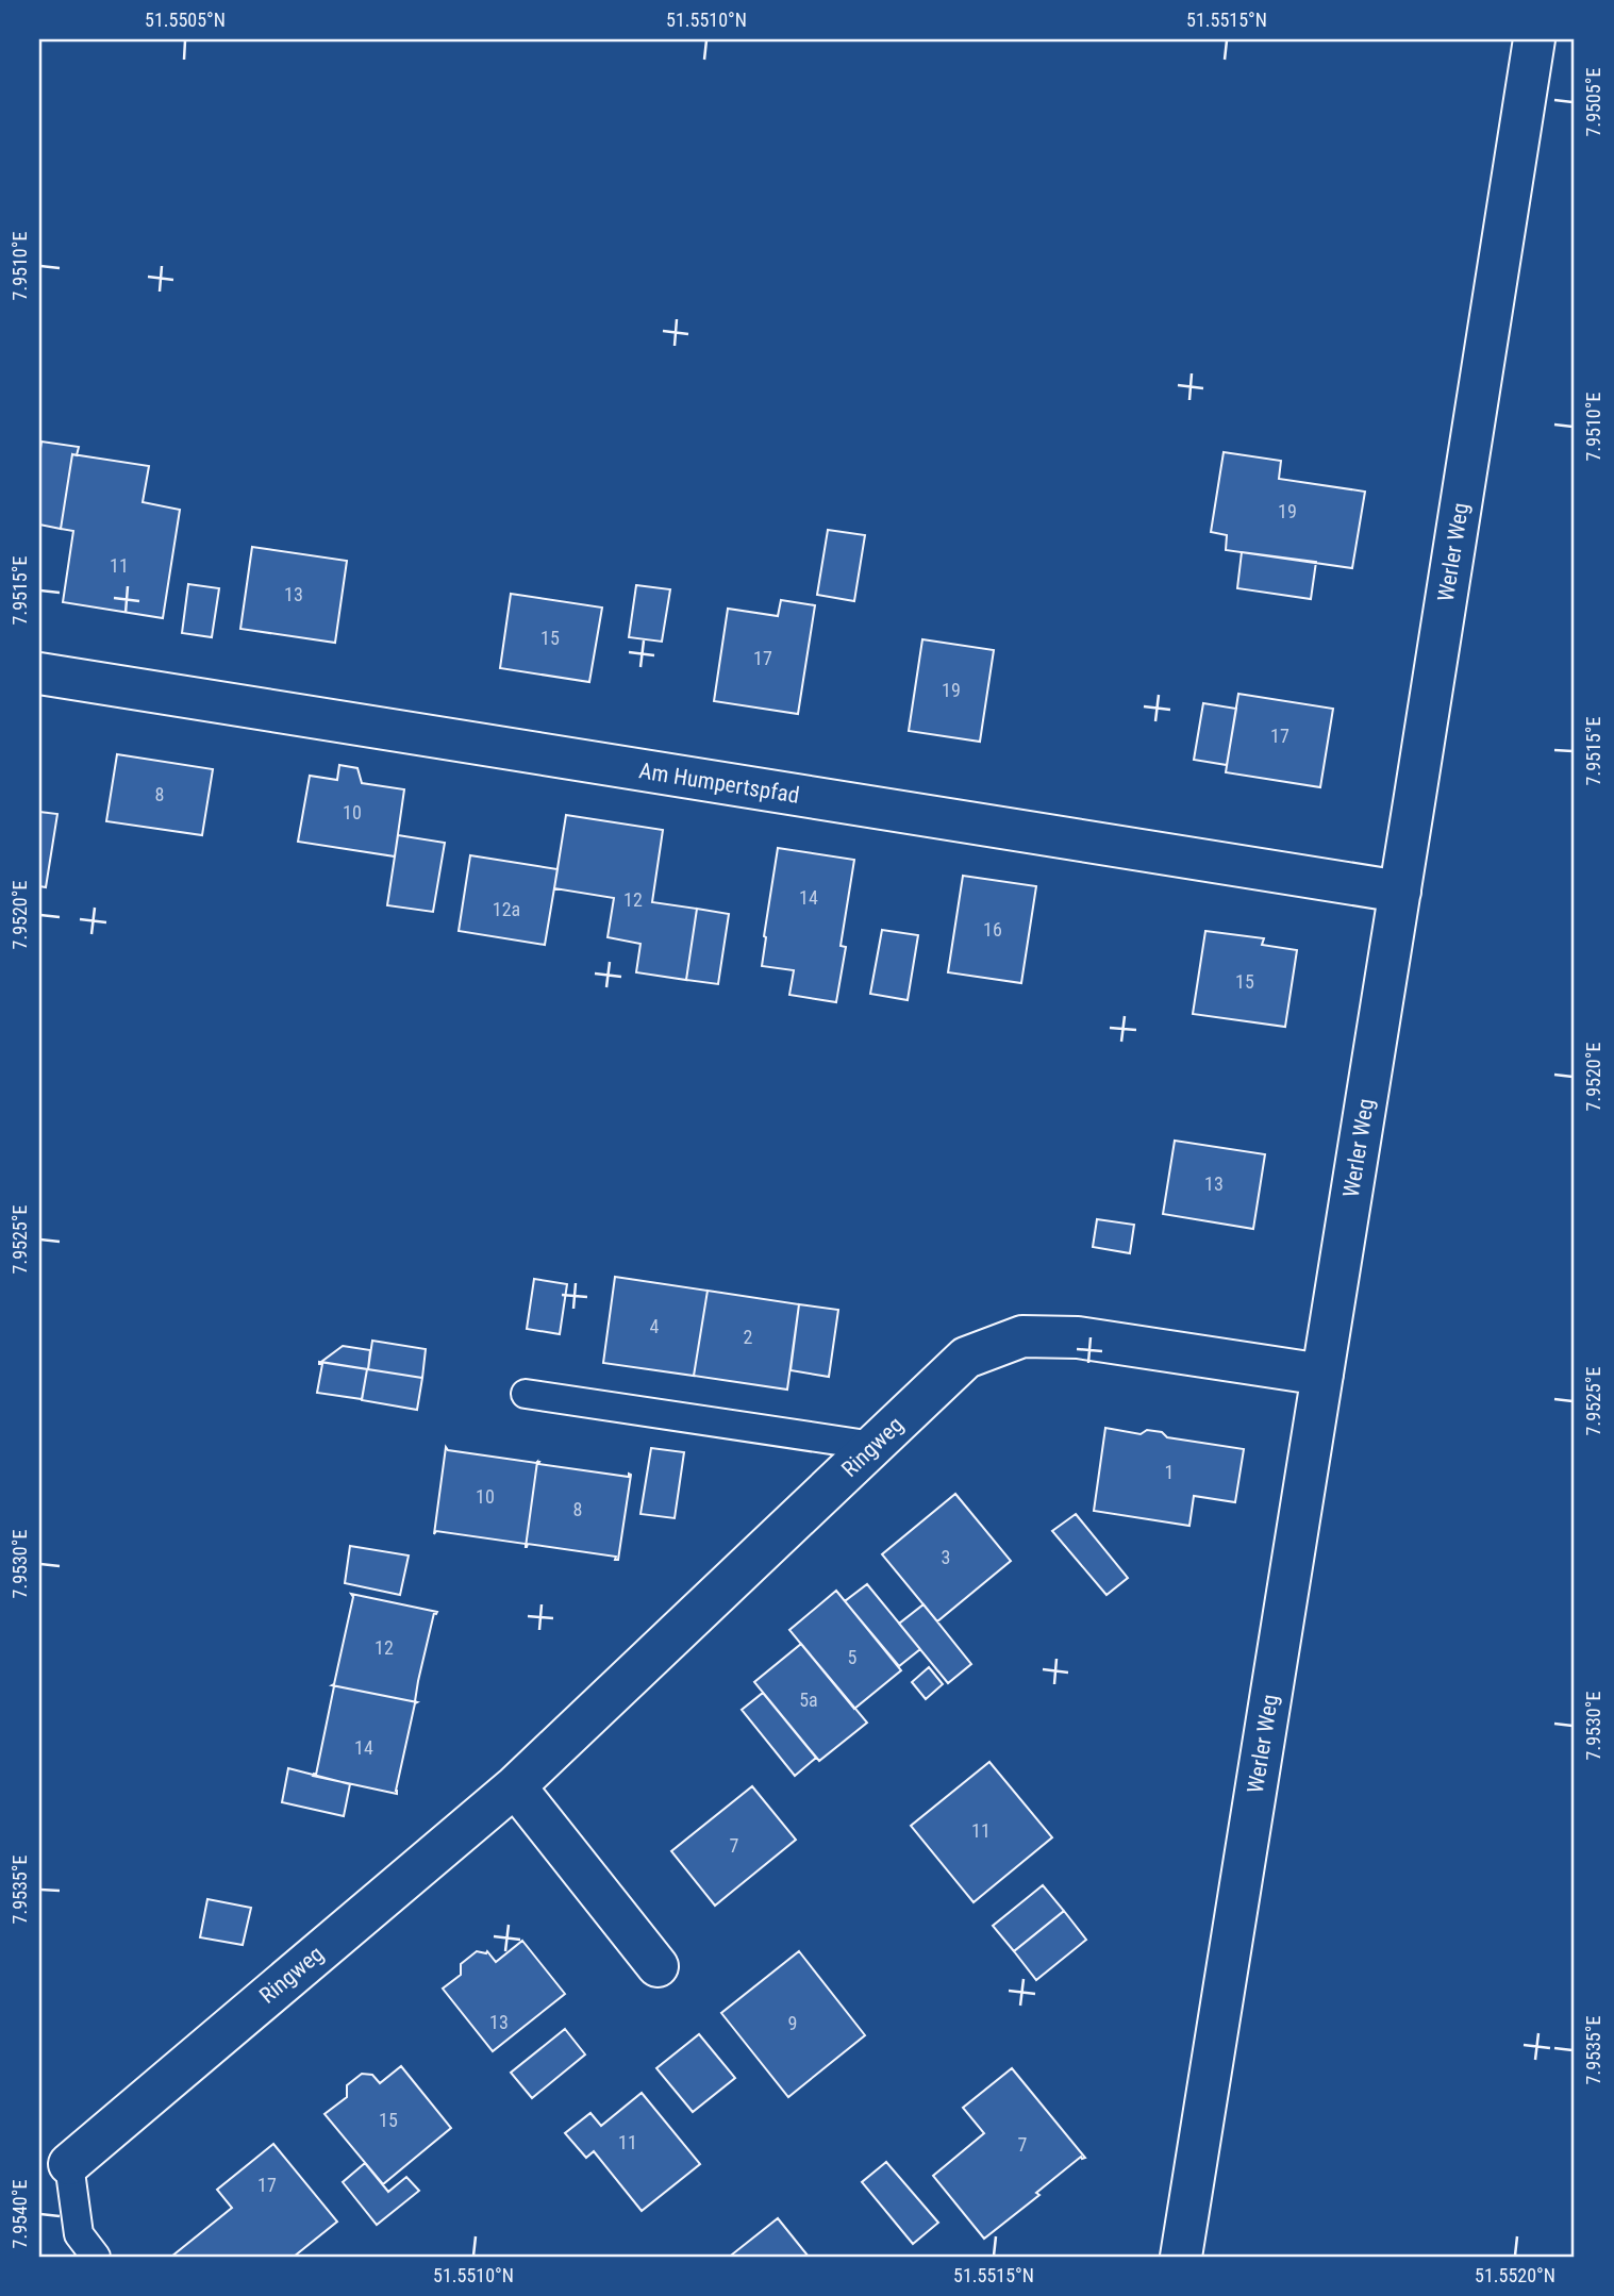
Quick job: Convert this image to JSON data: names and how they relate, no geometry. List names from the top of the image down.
{
  "streets": {
    "street": ["Werler Weg", "Am Humpertspfad", "Ringweg"]
  },
  "crossings": [
    ["Werler Weg", "Am Humpertspfad"],
    ["Werler Weg", "Ringweg"]
  ],
  "house_numbers": [
    "19",
    "11",
    "13",
    "15",
    "17",
    "19",
    "17",
    "8",
    "10",
    "14",
    "12",
    "12a",
    "16",
    "15",
    "13",
    "4",
    "2",
    "1",
    "10",
    "8",
    "3",
    "12",
    "5",
    "5a",
    "14",
    "11",
    "7",
    "13",
    "9",
    "15",
    "11",
    "7",
    "17"
  ],
  "coordinates": [
    "51.5505°N",
    "51.5510°N",
    "51.5515°N",
    "7.9505°E",
    "7.9510°E",
    "7.9515°E",
    "7.9520°E",
    "7.9525°E",
    "7.9530°E",
    "7.9535°E",
    "7.9540°E",
    "51.5520°N"
  ]
}
